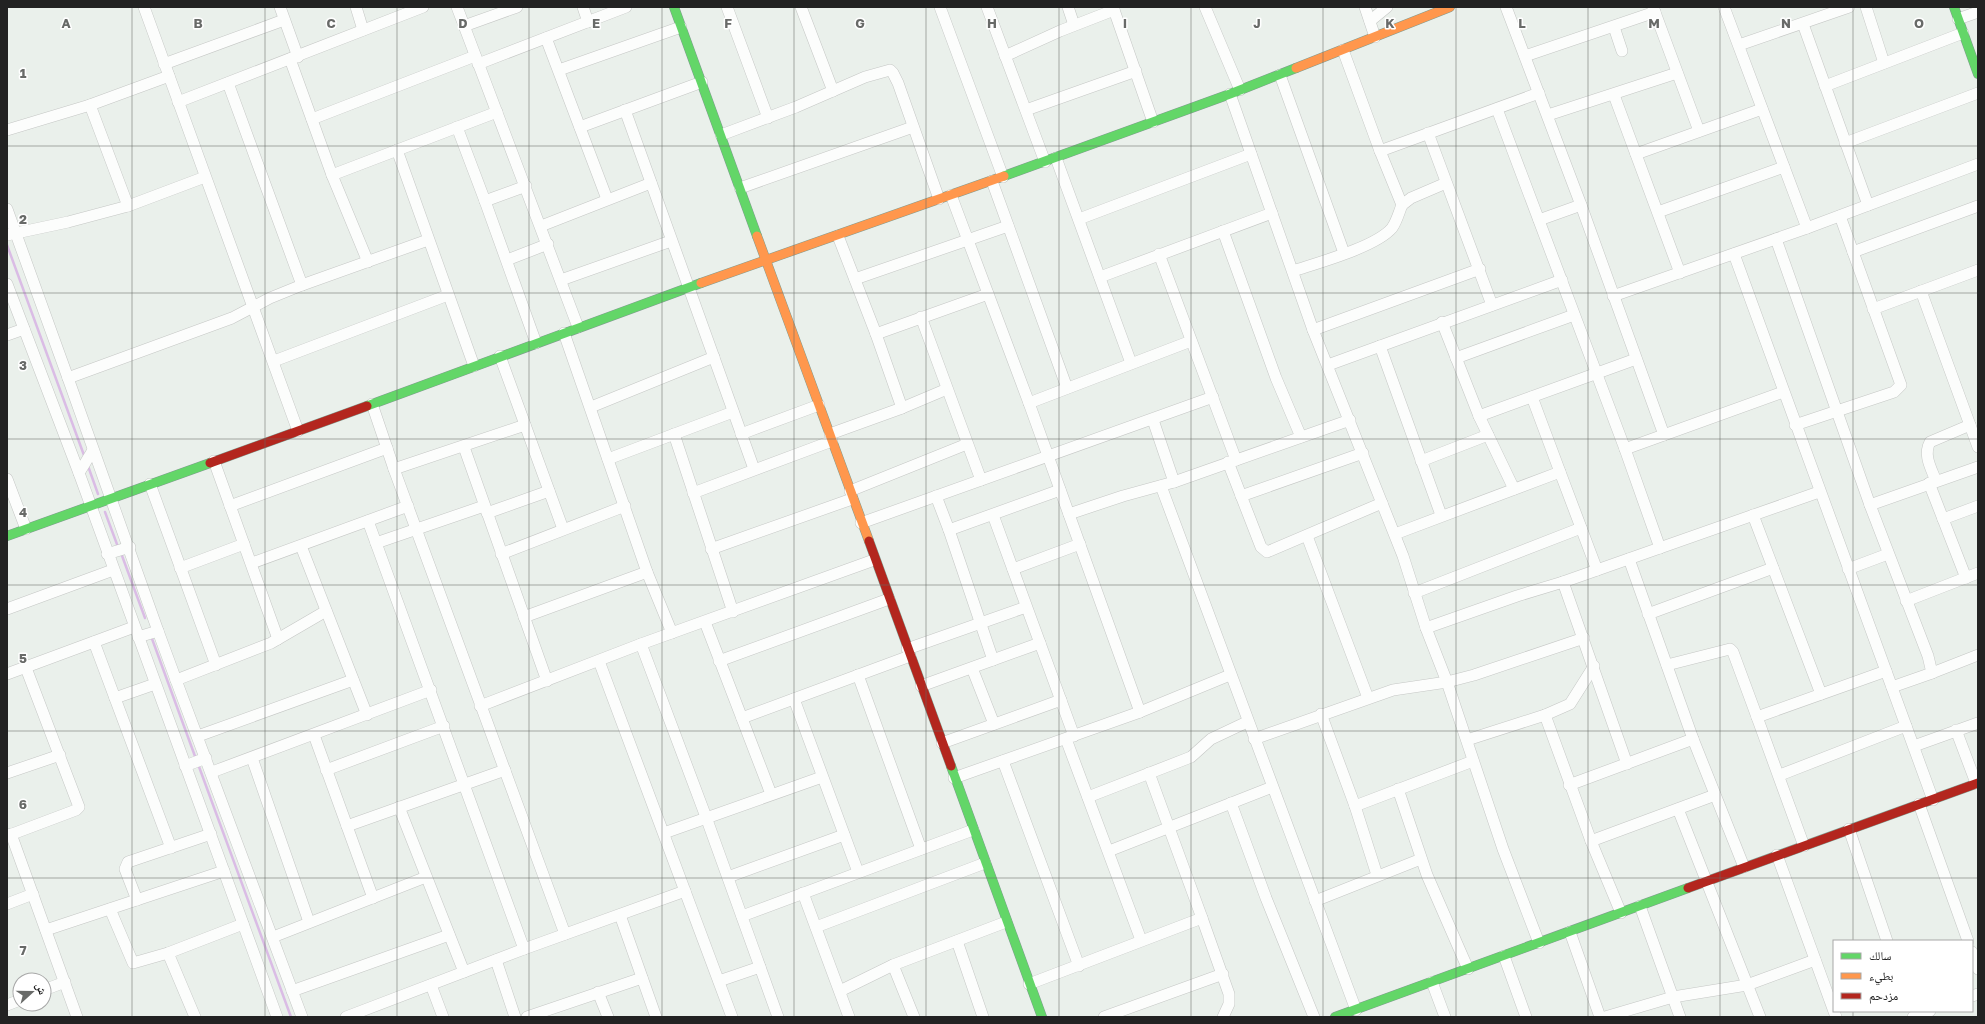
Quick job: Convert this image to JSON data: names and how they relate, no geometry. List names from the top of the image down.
{
  "legend": ["سالك", "بطيء", "مزدحم"],
  "north": "right",
  "grid": {
    "columns": [
      "A",
      "B",
      "C",
      "D",
      "E",
      "F",
      "G",
      "H",
      "I",
      "J",
      "K",
      "L",
      "M",
      "N",
      "O"
    ],
    "rows": [
      "1",
      "2",
      "3",
      "4",
      "5",
      "6",
      "7"
    ]
  }
}
